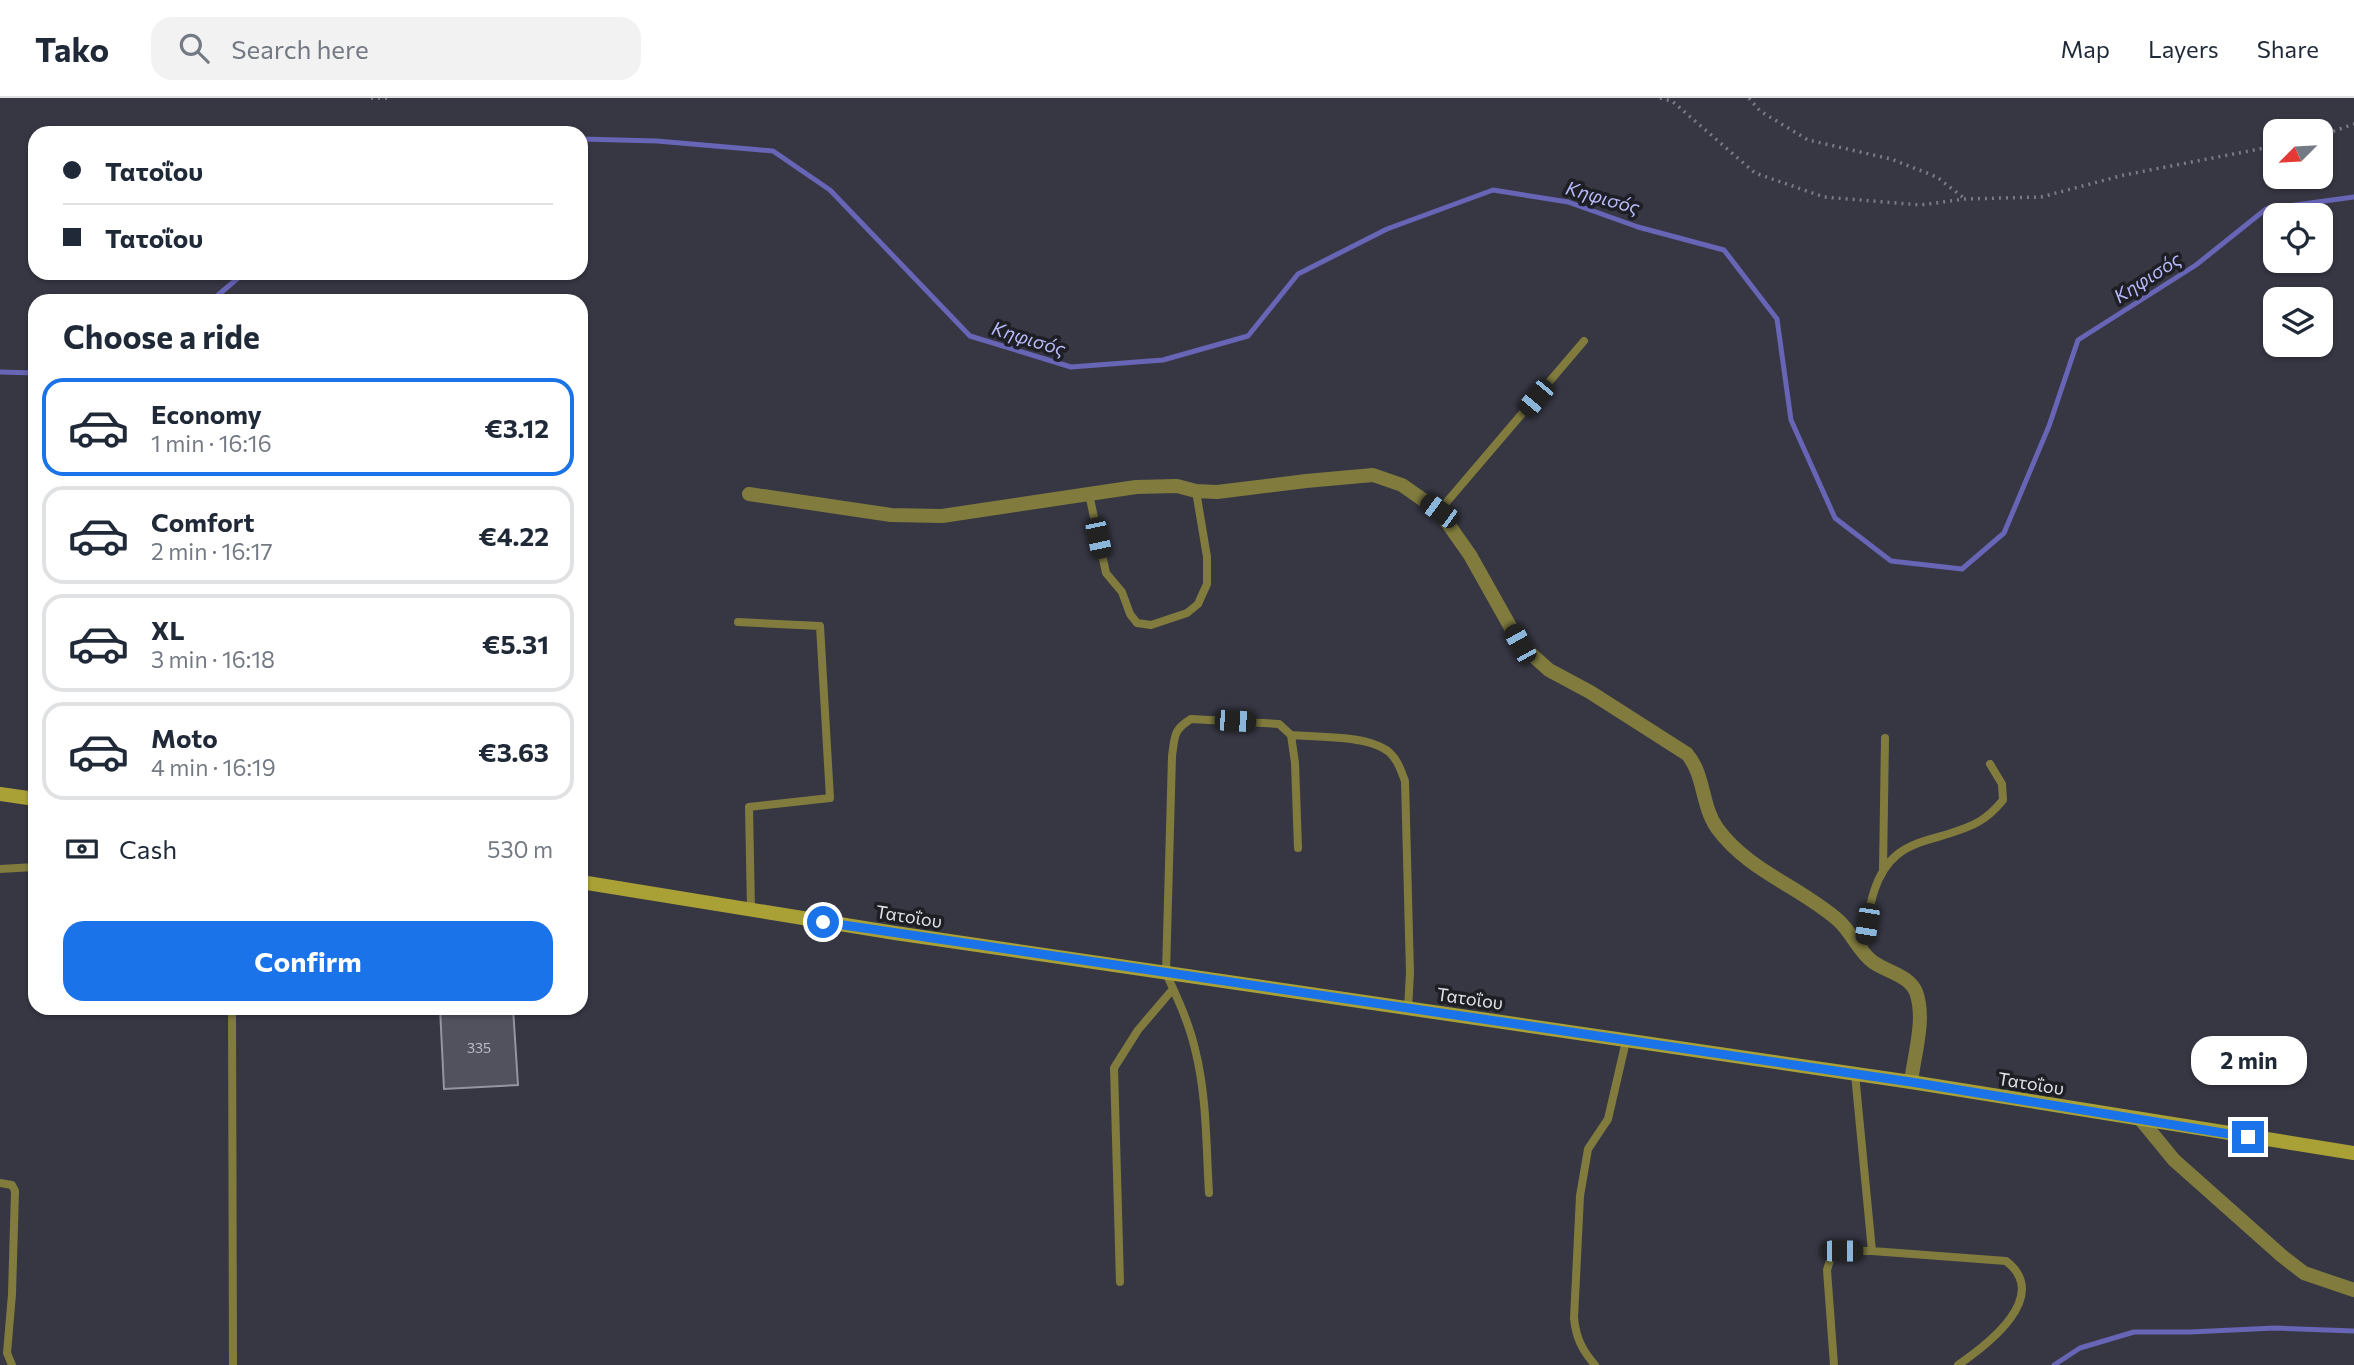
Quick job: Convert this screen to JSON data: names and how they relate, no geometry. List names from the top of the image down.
{
  "streets": {
    "street": ["Τατοΐου"]
  },
  "water": ["Κηφισός"],
  "house_numbers": ["335"],
  "north": "bottom left",
  "page": {
    "header": "Tako",
    "search": "Search here",
    "nav": ["Map", "Layers", "Share"],
    "banner": ["Τατοΐου", "Τατοΐου"],
    "heading": "Choose a ride",
    "list": [
      {
        "name": "Economy",
        "note": "1 min · 16:16",
        "value": "€3.12"
      },
      {
        "name": "Comfort",
        "note": "2 min · 16:17",
        "value": "€4.22"
      },
      {
        "name": "XL",
        "note": "3 min · 16:18",
        "value": "€5.31"
      },
      {
        "name": "Moto",
        "note": "4 min · 16:19",
        "value": "€3.63"
      }
    ],
    "pay": ["Cash", "530 m"],
    "buttons": "Confirm",
    "bubble": "2 min"
  }
}
